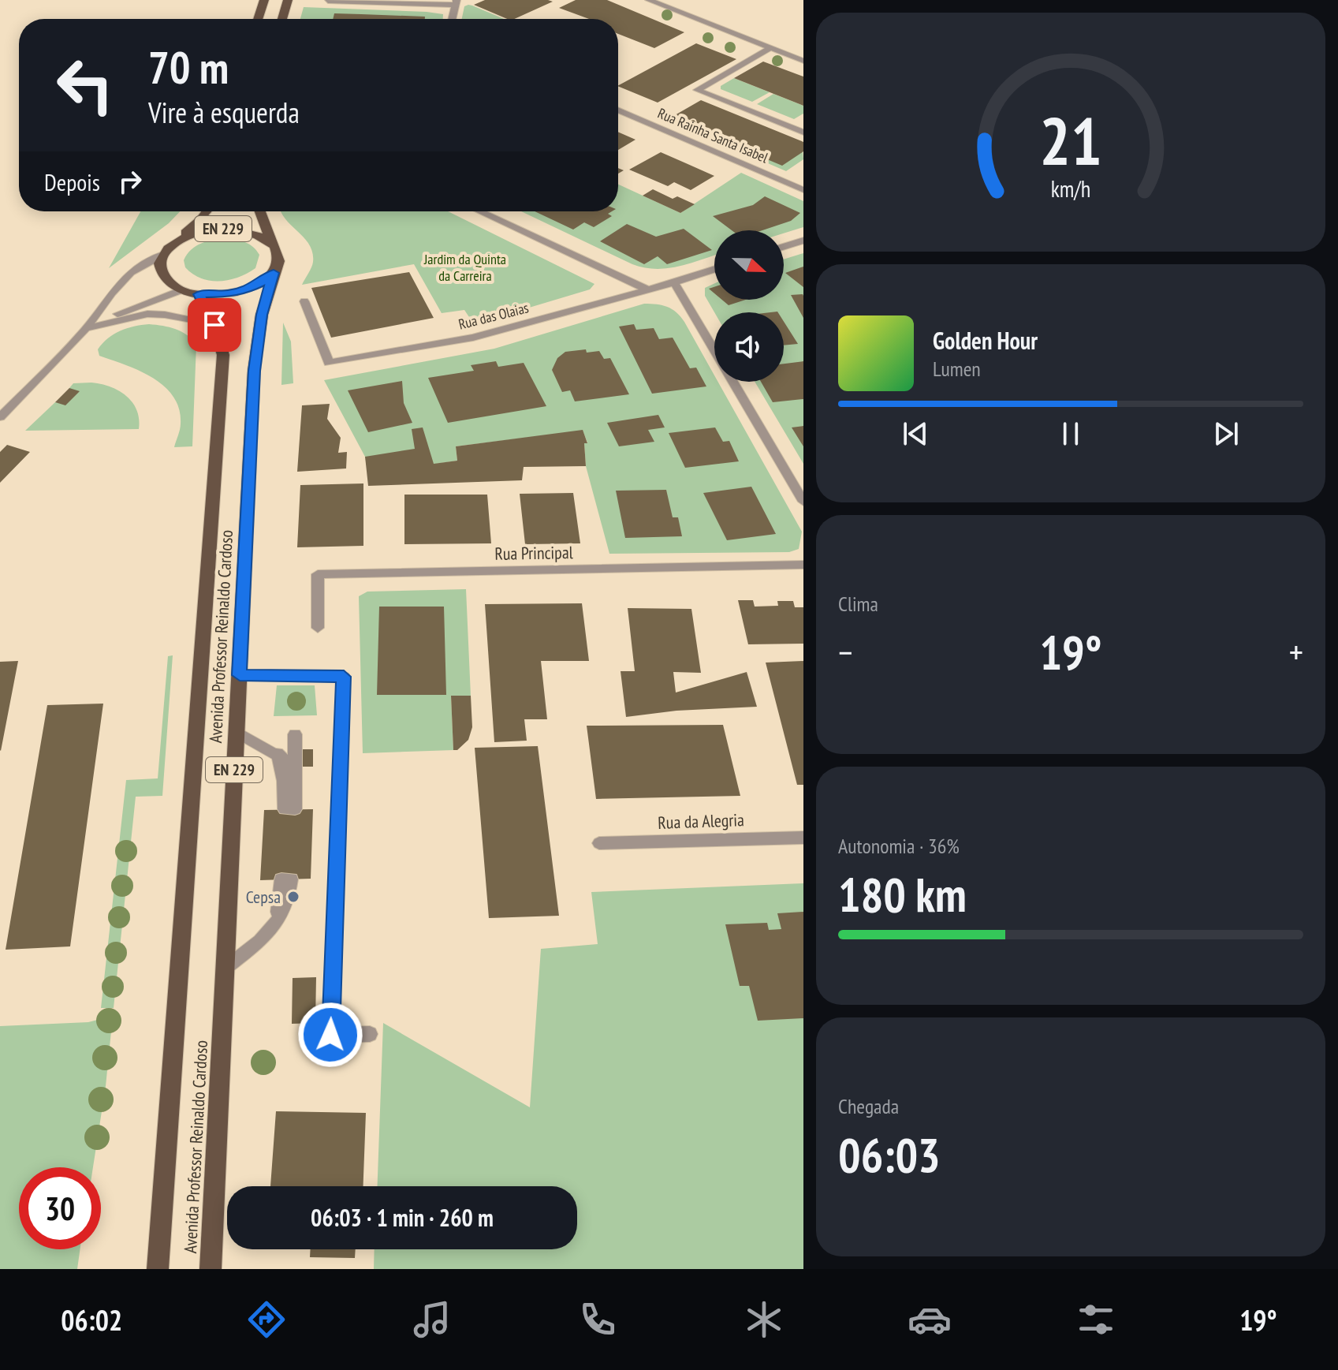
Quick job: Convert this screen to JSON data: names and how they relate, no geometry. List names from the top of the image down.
{
  "streets": {
    "main road": ["EN 229", "Avenida Professor Reinaldo Cardoso"],
    "street": [
      "Rua Rainha Santa Isabel",
      "Rua das Olaias",
      "Rua Principal",
      "Rua da Alegria"
    ]
  },
  "crossings": [
    ["EN 229", "Avenida Professor Reinaldo Cardoso"]
  ],
  "parks": ["Jardim da Quinta da Carreira"],
  "places": ["Cepsa"],
  "north": "right",
  "page": {
    "turn": ["70 m", "Vire à esquerda"],
    "then": "Depois",
    "song": ["Golden Hour", "Lumen"],
    "tile": [
      "Clima",
      ["Autonomia · 36%", "180 km"],
      ["Chegada", "06:03"]
    ],
    "heat": ["−", "19°", "+"],
    "limit": "30",
    "trip": "06:03 · 1 min · 260 m",
    "tabs": ["06:02", "19°"],
    "gauge": ["21", "km/h"]
  }
}
